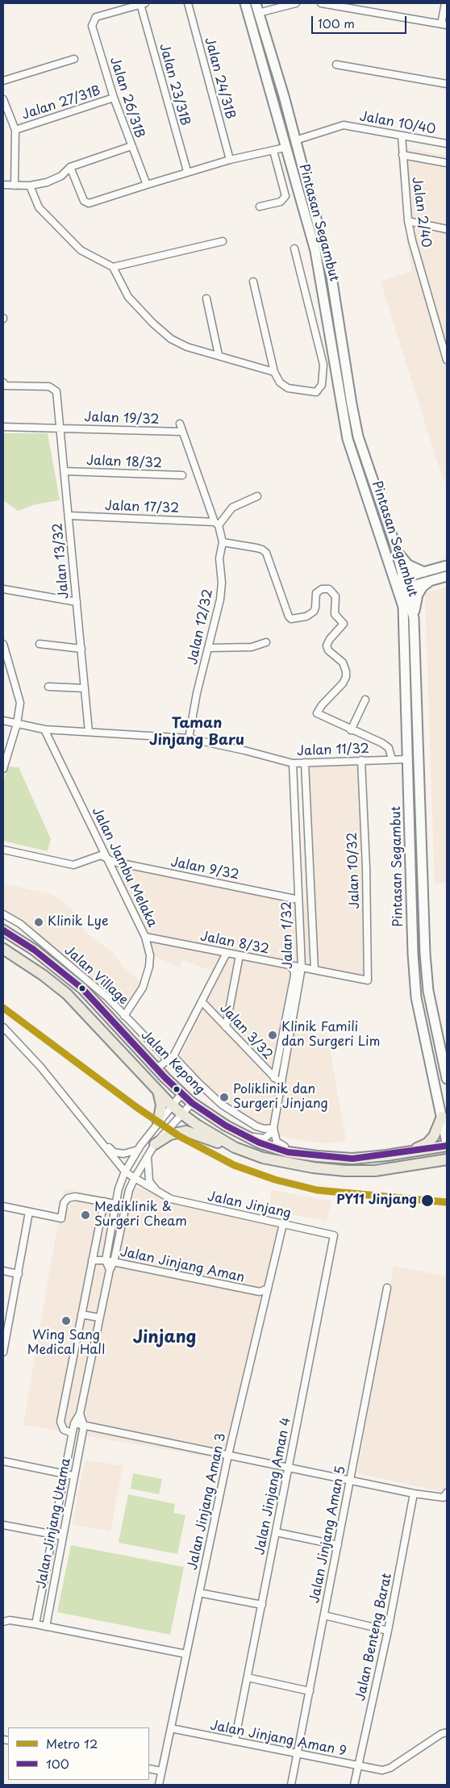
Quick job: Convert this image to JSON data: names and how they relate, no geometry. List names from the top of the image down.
{
  "streets": {
    "main road": ["Pintasan Segambut", "Jalan Kepong"],
    "street": [
      "Jalan 24/31B",
      "Jalan 23/31B",
      "Jalan 26/31B",
      "Jalan 27/31B",
      "Jalan 10/40",
      "Jalan 2/40",
      "Jalan 19/32",
      "Jalan 18/32",
      "Jalan 17/32",
      "Jalan 13/32",
      "Jalan 12/32",
      "Jalan 11/32",
      "Jalan Jambu Melaka",
      "Jalan 9/32",
      "Jalan 10/32",
      "Jalan 1/32",
      "Jalan 8/32",
      "Jalan Village",
      "Jalan 3/32",
      "Jalan Jinjang",
      "Jalan Jinjang Aman",
      "Jalan Jinjang Aman 4",
      "Jalan Jinjang Aman 3",
      "Jalan Jinjang Utama",
      "Jalan Jinjang Aman 5",
      "Jalan Benteng Barat",
      "Jalan Jinjang Aman 9"
    ]
  },
  "crossings": [
    ["Jalan 23/31B", "Jalan 26/31B"],
    ["Jalan 26/31B", "Jalan 27/31B"],
    ["Jalan 10/40", "Jalan 2/40"],
    ["Jalan 10/40", "Pintasan Segambut"],
    ["Pintasan Segambut", "Jalan 11/32"],
    ["Pintasan Segambut", "Jalan Kepong"],
    ["Jalan 19/32", "Jalan 13/32"],
    ["Jalan 19/32", "Jalan 12/32"],
    ["Jalan 18/32", "Jalan 13/32"],
    ["Jalan 17/32", "Jalan 13/32"],
    ["Jalan 17/32", "Jalan 12/32"],
    ["Jalan 13/32", "Jalan 11/32"],
    ["Jalan 12/32", "Jalan 11/32"],
    ["Jalan 11/32", "Jalan Jambu Melaka"],
    ["Jalan 11/32", "Jalan 10/32"],
    ["Jalan 11/32", "Jalan 1/32"],
    ["Jalan Jambu Melaka", "Jalan 9/32"],
    ["Jalan Jambu Melaka", "Jalan 8/32"],
    ["Jalan Jambu Melaka", "Jalan Village"],
    ["Jalan 9/32", "Jalan 1/32"],
    ["Jalan 10/32", "Jalan 8/32"],
    ["Jalan 1/32", "Jalan 8/32"],
    ["Jalan Kepong", "Jalan Jinjang Utama"],
    ["Jalan Jinjang", "Jalan Jinjang Aman 4"],
    ["Jalan Jinjang", "Jalan Jinjang Aman 3"],
    ["Jalan Jinjang", "Jalan Jinjang Utama"],
    ["Jalan Jinjang Aman", "Jalan Jinjang Aman 3"],
    ["Jalan Jinjang Aman", "Jalan Jinjang Utama"],
    ["Jalan Jinjang Aman 4", "Jalan Jinjang Aman 9"],
    ["Jalan Jinjang Aman 3", "Jalan Jinjang Aman 9"],
    ["Jalan Jinjang Aman 5", "Jalan Jinjang Aman 9"],
    ["Jalan Benteng Barat", "Jalan Jinjang Aman 9"]
  ],
  "districts": ["Taman Jinjang Baru", "Jinjang"],
  "places": [
    "Klinik Lye",
    "Klinik Famili dan Surgeri Lim",
    "Poliklinik dan Surgeri Jinjang",
    "PY11 Jinjang",
    "Mediklinik & Surgeri Cheam",
    "Wing Sang Medical Hall"
  ],
  "lines": ["transit line 100", "metro line 12"],
  "legend": ["Metro 12", "100"],
  "scale_bar": "100 m"
}
